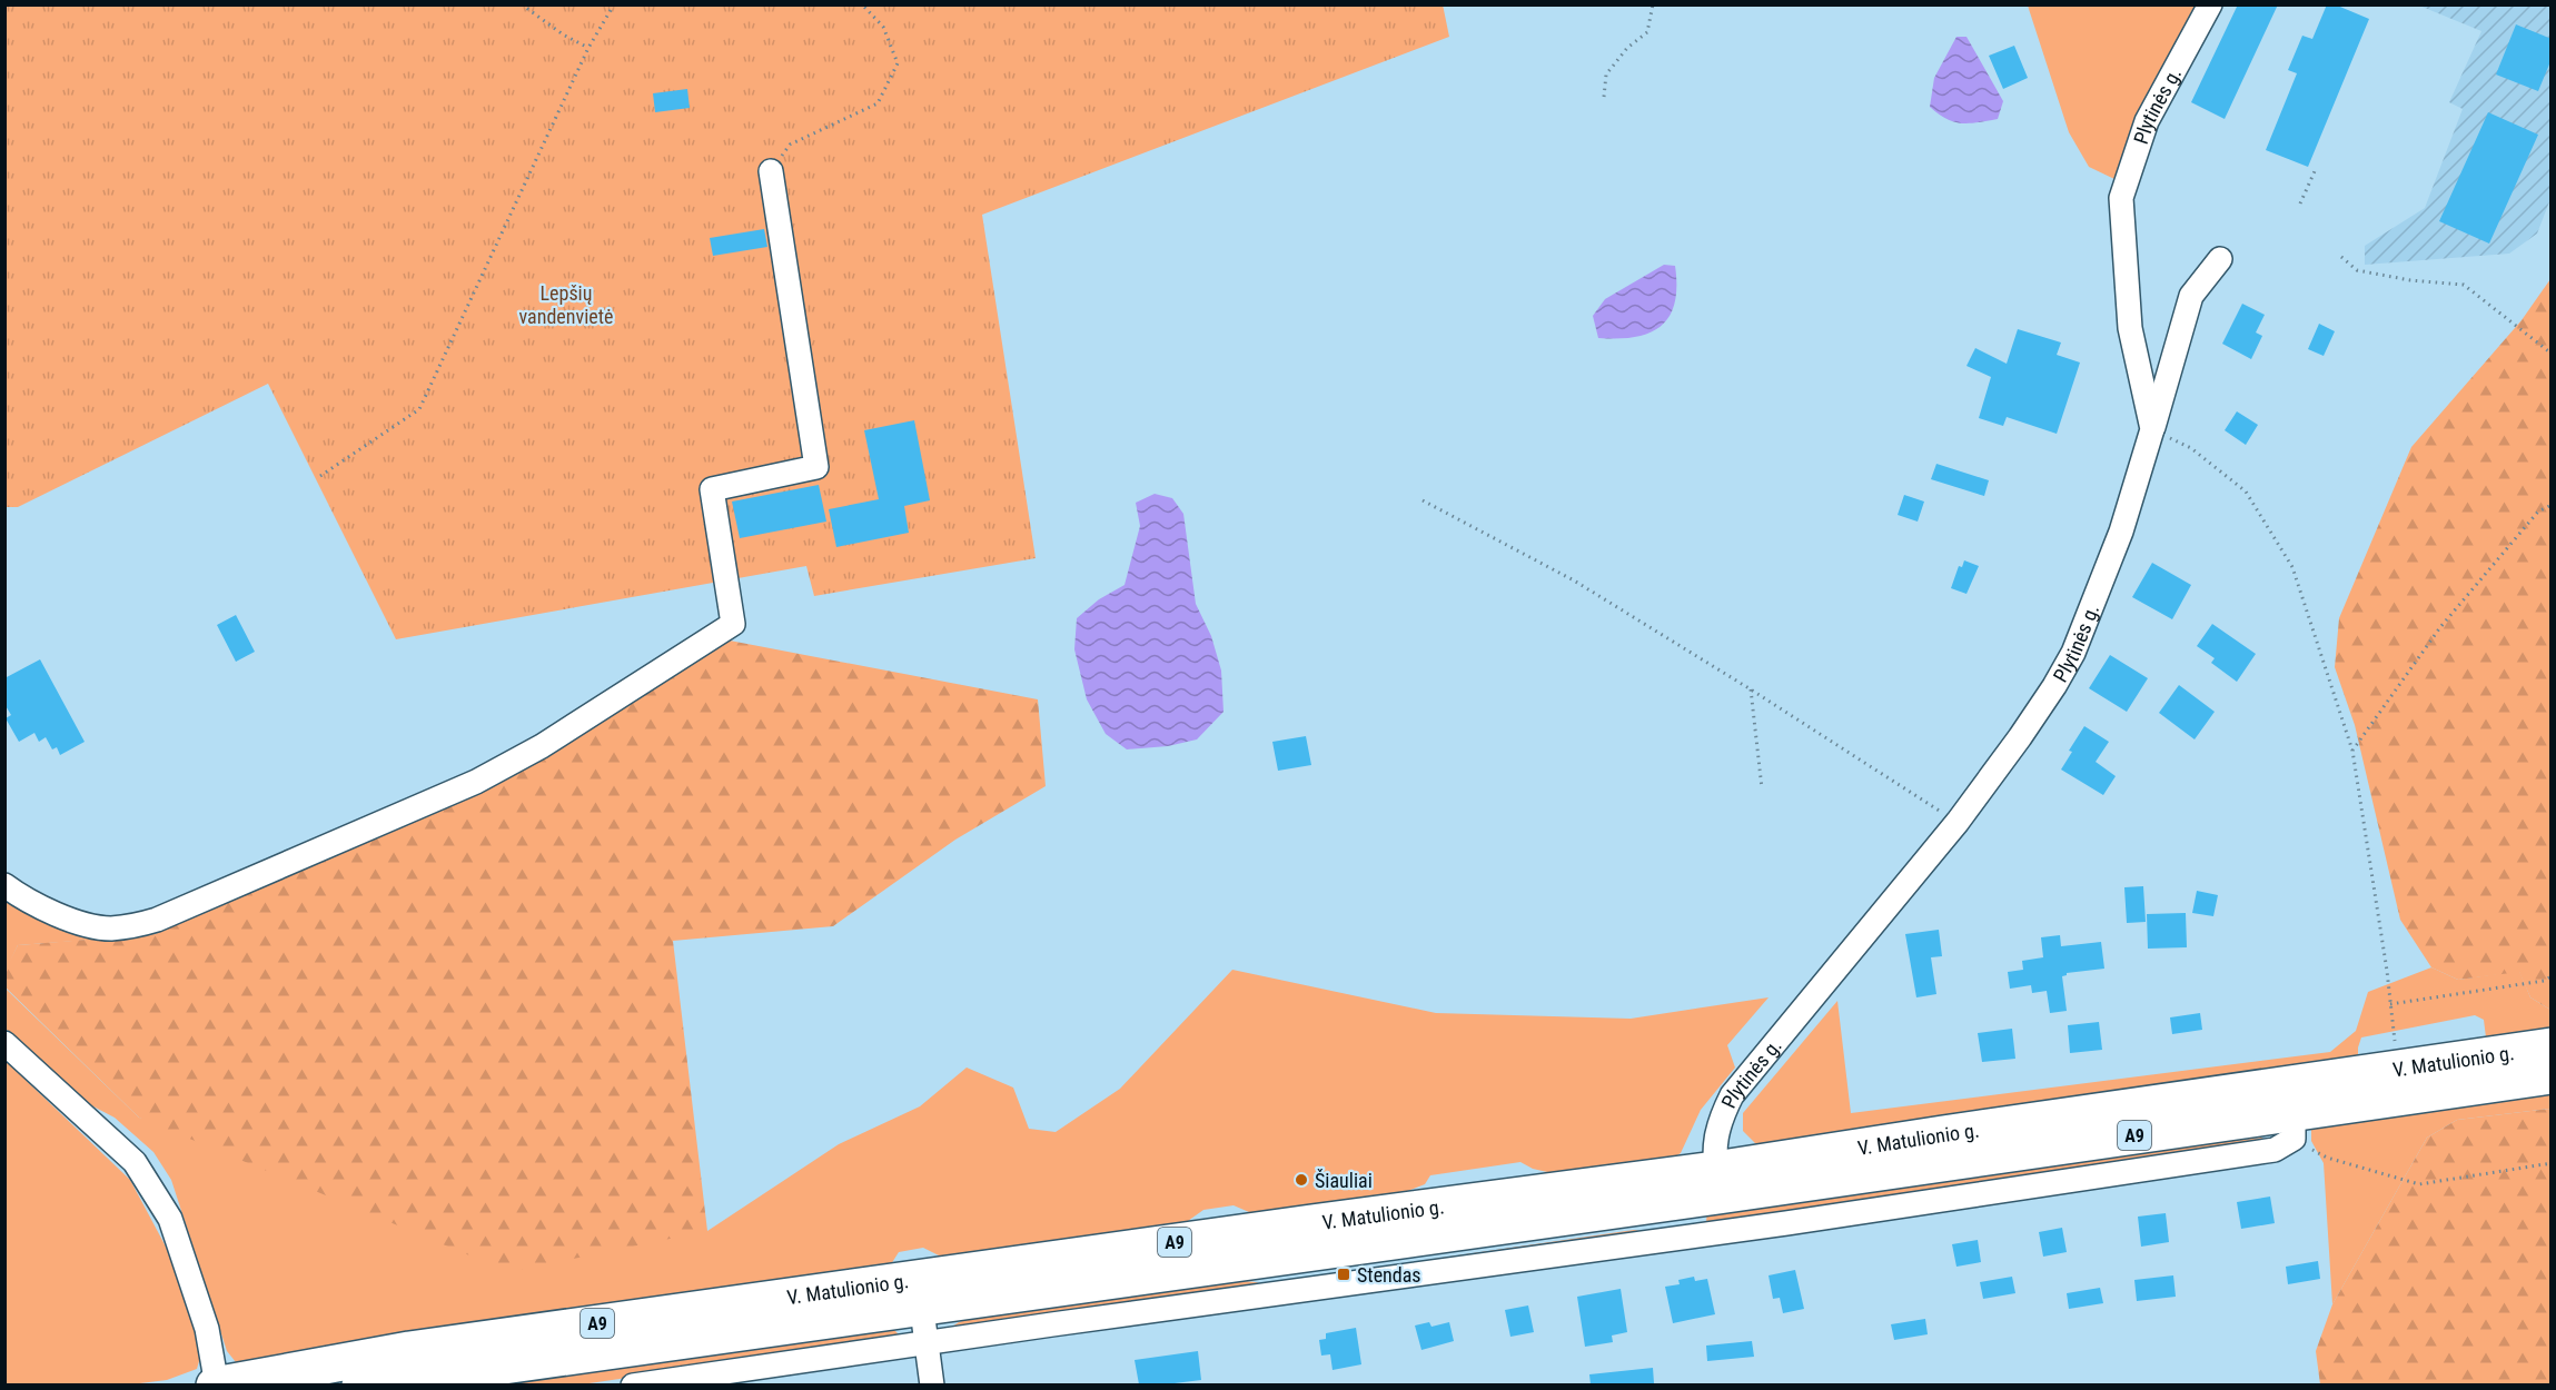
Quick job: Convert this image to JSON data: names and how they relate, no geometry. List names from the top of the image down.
{
  "streets": {
    "highway": ["V. Matulionio g.", "A9"],
    "street": ["Plytinės g."]
  },
  "crossings": [
    ["Plytinės g.", "V. Matulionio g."]
  ],
  "parks": ["Lepšių vandenvietė"],
  "places": {
    "other": ["Šiauliai"],
    "transit": ["Stendas"]
  }
}
